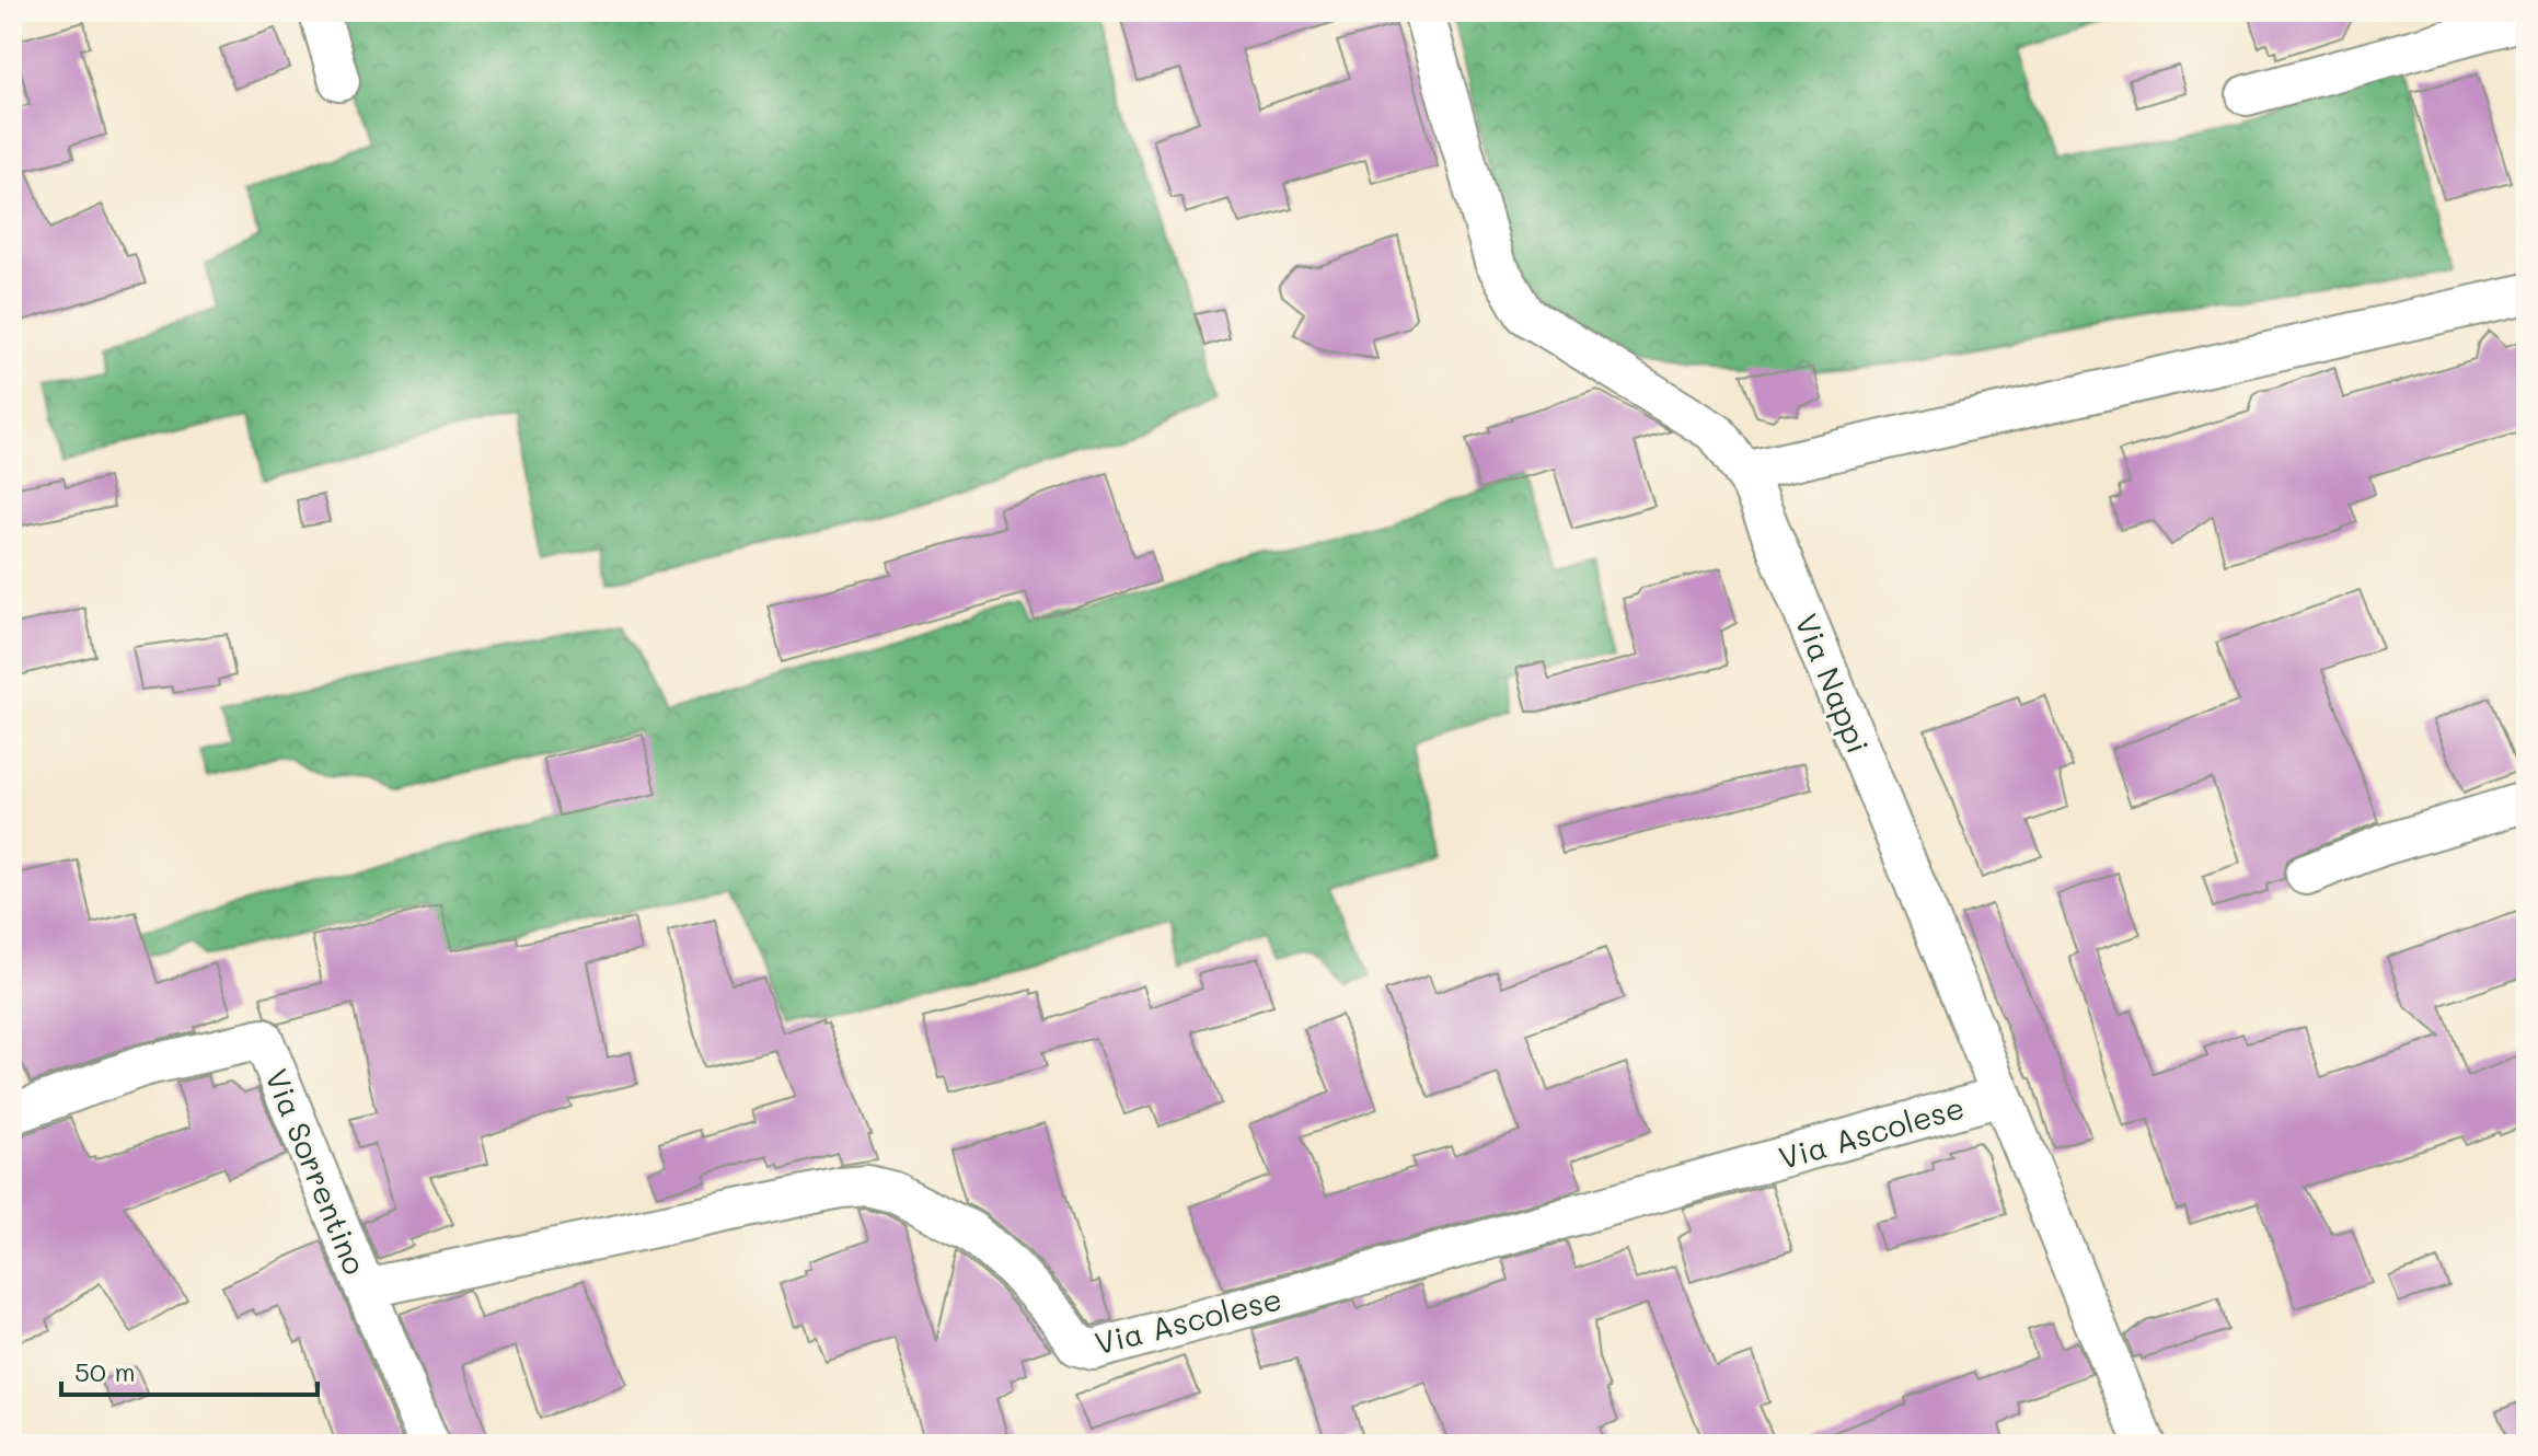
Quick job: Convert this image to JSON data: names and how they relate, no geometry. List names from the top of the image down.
{
  "streets": {
    "street": ["Via Nappi", "Via Ascolese", "Via Sorrentino"]
  },
  "crossings": [
    ["Via Nappi", "Via Ascolese"],
    ["Via Ascolese", "Via Sorrentino"]
  ],
  "scale_bar": "50 m"
}
